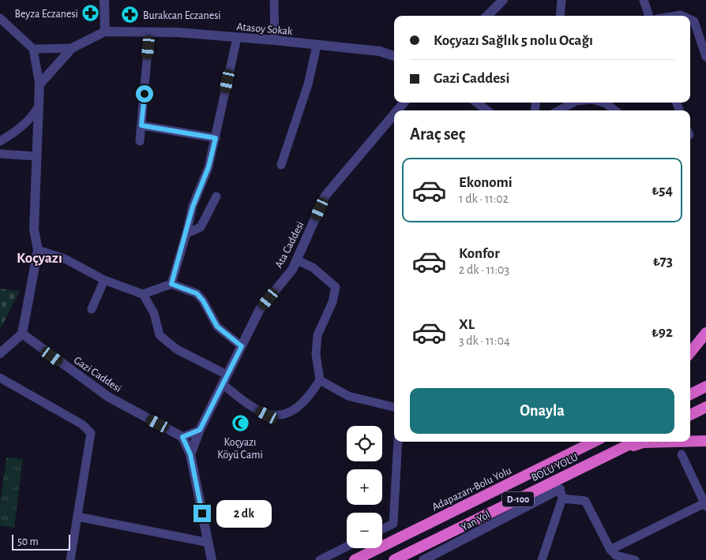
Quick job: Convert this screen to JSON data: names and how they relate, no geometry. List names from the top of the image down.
{
  "streets": {
    "highway": ["BOLU YOLU", "Adapazarı-Bolu Yolu", "D-100"],
    "street": [
      "Atasoy Sokak",
      "Ata Caddesi",
      "Gazi Caddesi",
      "Yan Yol"
    ]
  },
  "districts": ["Koçyazı"],
  "places": {
    "pharmacy": ["Beyza Eczanesi", "Burakcan Eczanesi"],
    "mosque": ["Koçyazı Köyü Cami"]
  },
  "scale_bar": "50 m",
  "page": {
    "banner": ["Koçyazı Sağlık 5 nolu Ocağı", "Gazi Caddesi"],
    "heading": "Araç seç",
    "list": [
      {
        "name": "Ekonomi",
        "note": "1 dk · 11:02",
        "value": "₺54"
      },
      {
        "name": "Konfor",
        "note": "2 dk · 11:03",
        "value": "₺73"
      },
      {
        "name": "XL",
        "note": "3 dk · 11:04",
        "value": "₺92"
      }
    ],
    "buttons": "Onayla",
    "map_buttons": ["+", "−"],
    "bubble": "2 dk",
    "scale": "50 m"
  }
}
